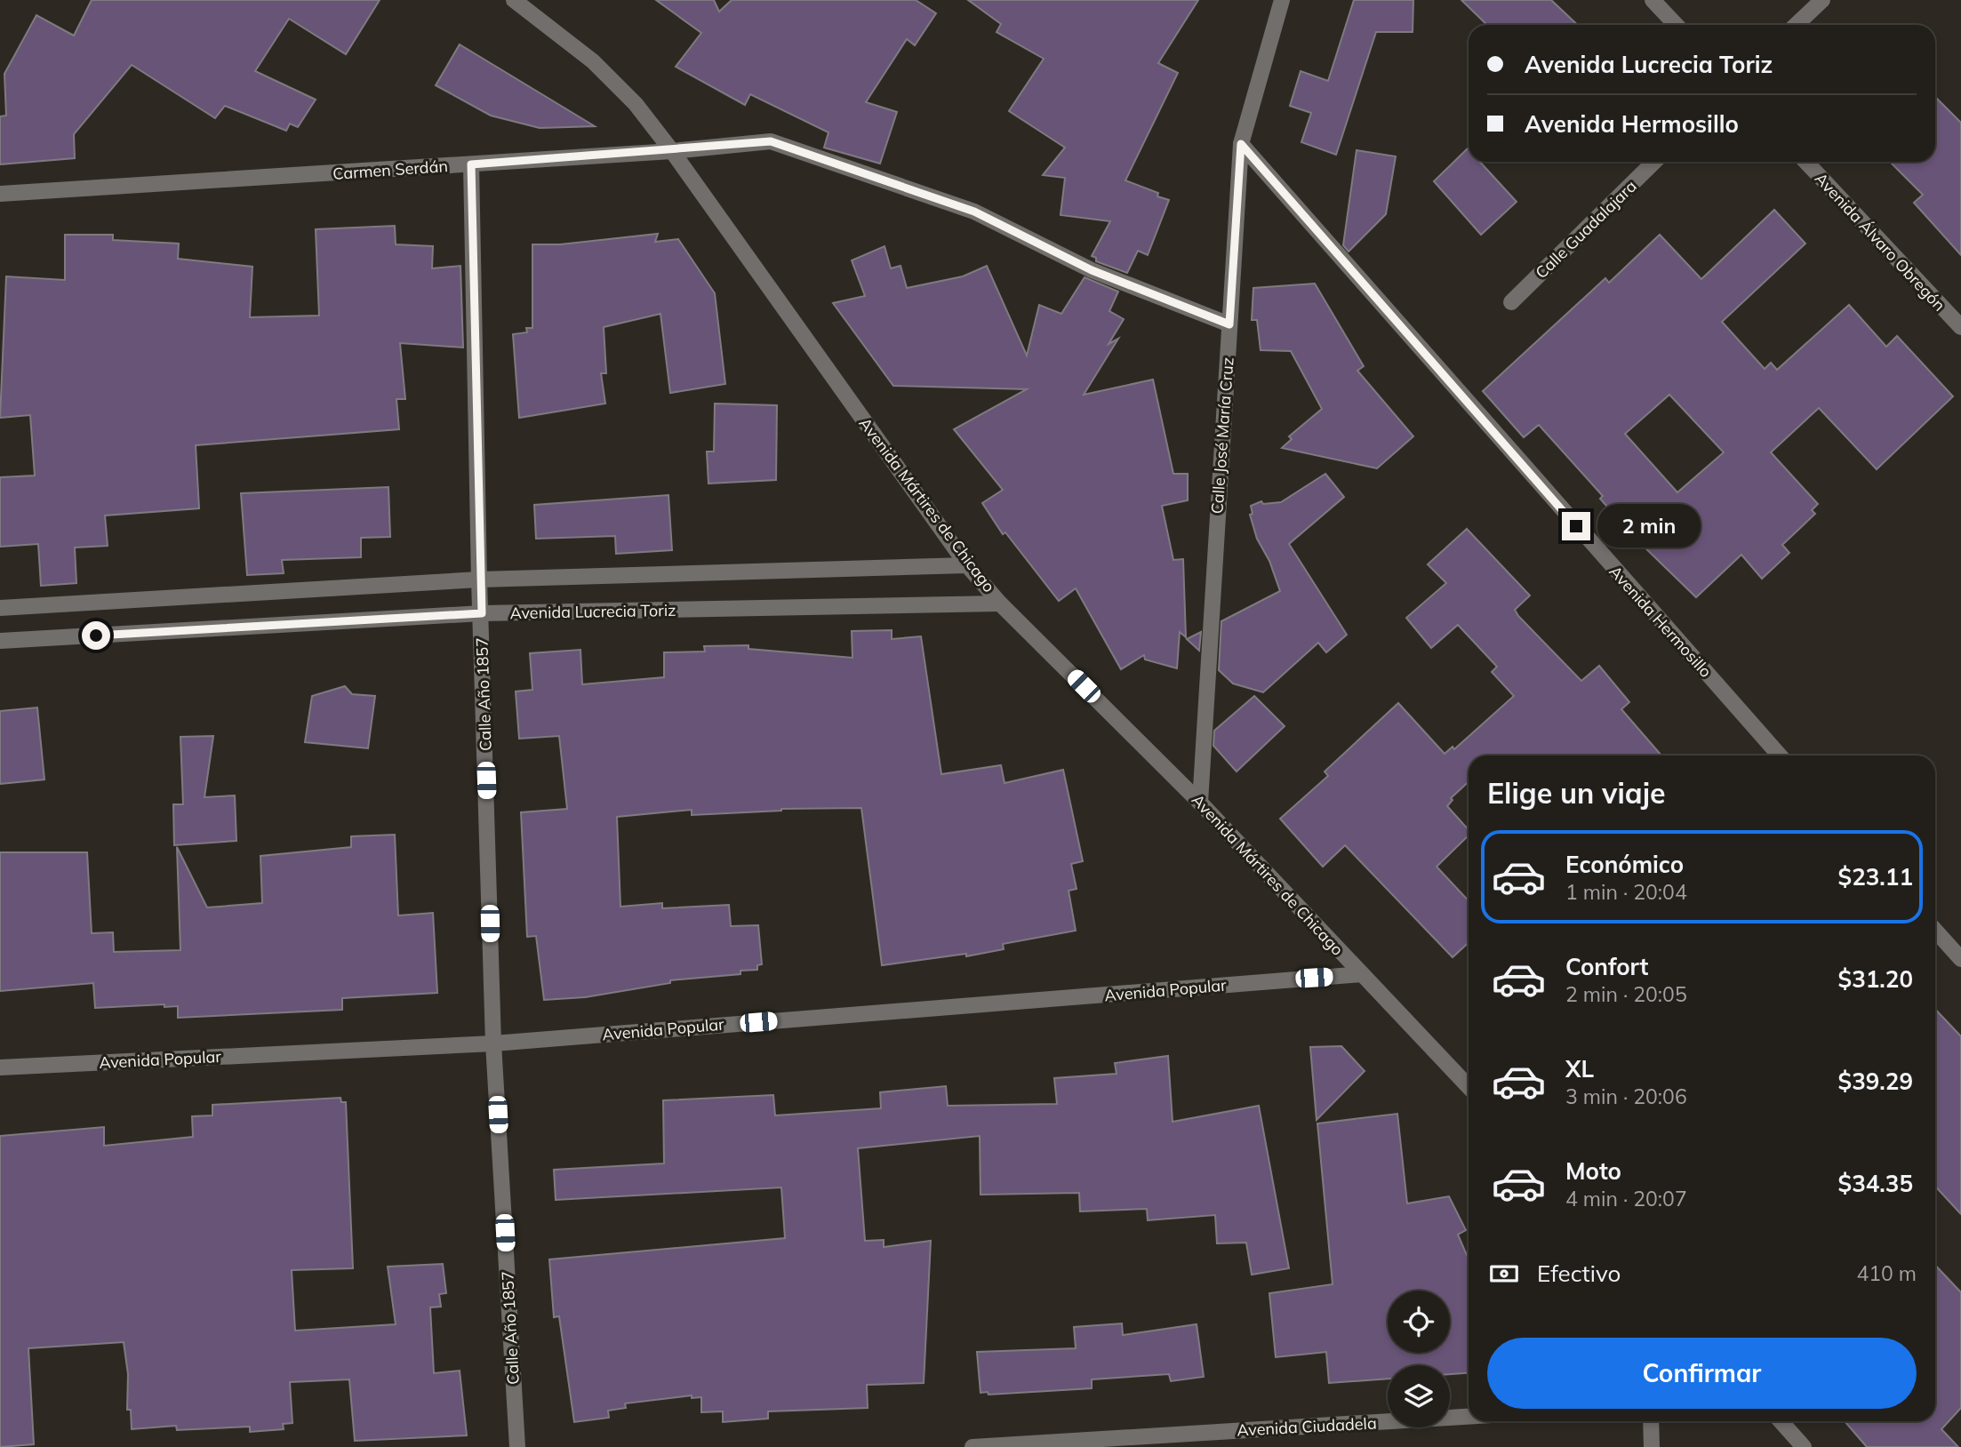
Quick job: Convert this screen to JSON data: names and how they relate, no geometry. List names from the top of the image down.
{
  "streets": {
    "street": [
      "Carmen Serdán",
      "Calle Guadalajara",
      "Avenida Álvaro Obregón",
      "Calle José María Cruz",
      "Avenida Mártires de Chicago",
      "Avenida Lucrecia Toriz",
      "Avenida Hermosillo",
      "Calle Año 1857",
      "Avenida Popular",
      "Avenida Ciudadela"
    ]
  },
  "crossings": [
    ["Carmen Serdán", "Calle José María Cruz"],
    ["Carmen Serdán", "Avenida Mártires de Chicago"],
    ["Carmen Serdán", "Calle Año 1857"],
    ["Calle José María Cruz", "Avenida Mártires de Chicago"],
    ["Calle José María Cruz", "Avenida Hermosillo"],
    ["Avenida Mártires de Chicago", "Avenida Lucrecia Toriz"],
    ["Avenida Mártires de Chicago", "Avenida Popular"],
    ["Avenida Lucrecia Toriz", "Calle Año 1857"],
    ["Calle Año 1857", "Avenida Popular"]
  ],
  "page": {
    "banner": ["Avenida Lucrecia Toriz", "Avenida Hermosillo"],
    "bubble": "2 min",
    "heading": "Elige un viaje",
    "list": [
      {
        "name": "Económico",
        "note": "1 min · 20:04",
        "value": "$23.11"
      },
      {
        "name": "Confort",
        "note": "2 min · 20:05",
        "value": "$31.20"
      },
      {
        "name": "XL",
        "note": "3 min · 20:06",
        "value": "$39.29"
      },
      {
        "name": "Moto",
        "note": "4 min · 20:07",
        "value": "$34.35"
      }
    ],
    "pay": ["Efectivo", "410 m"],
    "buttons": "Confirmar"
  }
}
